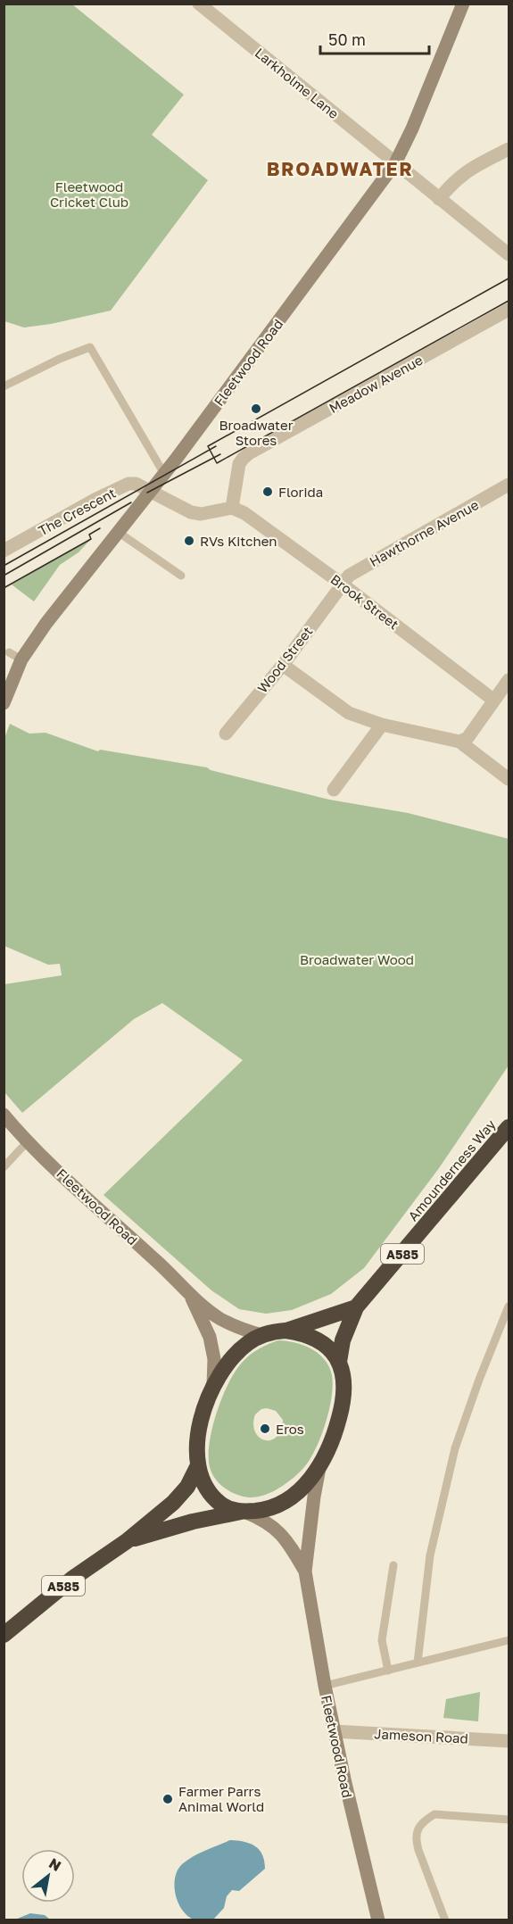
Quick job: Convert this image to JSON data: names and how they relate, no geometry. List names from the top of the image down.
{
  "streets": {
    "highway": ["Amounderness Way", "A585"],
    "street": [
      "Larkholme Lane",
      "Fleetwood Road",
      "Meadow Avenue",
      "The Crescent",
      "Hawthorne Avenue",
      "Brook Street",
      "Wood Street",
      "Jameson Road"
    ]
  },
  "crossings": [
    ["Larkholme Lane", "Fleetwood Road"],
    ["Fleetwood Road", "The Crescent"],
    ["Fleetwood Road", "Amounderness Way"],
    ["Fleetwood Road", "A585"],
    ["Fleetwood Road", "Jameson Road"],
    ["Meadow Avenue", "Brook Street"],
    ["Hawthorne Avenue", "Brook Street"],
    ["Hawthorne Avenue", "Wood Street"],
    ["Brook Street", "Wood Street"],
    ["Amounderness Way", "A585"]
  ],
  "districts": ["BROADWATER"],
  "parks": ["Fleetwood Cricket Club", "Broadwater Wood"],
  "places": [
    "Broadwater Stores",
    "Florida",
    "RVs Kitchen",
    "Eros",
    "Farmer Parrs Animal World"
  ],
  "scale_bar": "50 m",
  "north": "top right"
}
